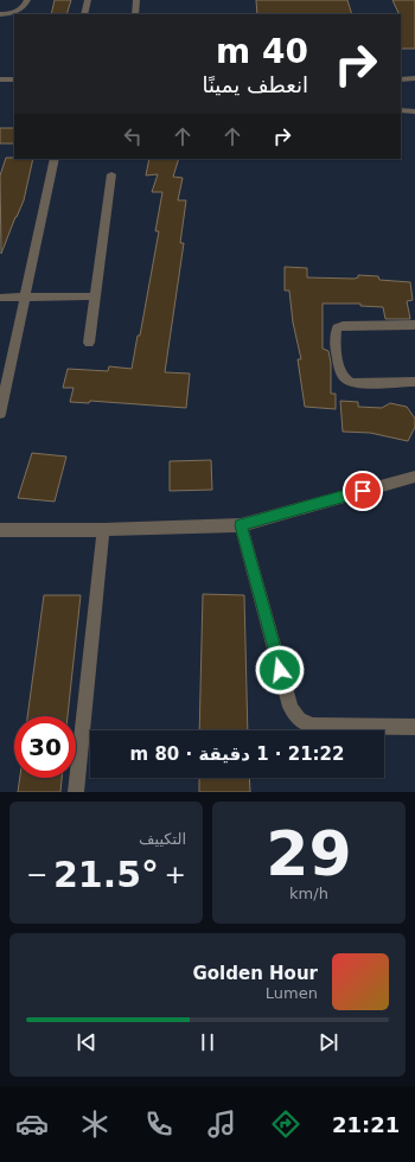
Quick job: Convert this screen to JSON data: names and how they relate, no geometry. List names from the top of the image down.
{
  "page": {
    "turn": ["40 m", "انعطف يمينًا"],
    "limit": "30",
    "trip": "21:22 · 1 دقيقة · 80 m",
    "tile": [
      ["29", "km/h"],
      "التكييف"
    ],
    "heat": ["−", "21.5°", "+"],
    "song": ["Golden Hour", "Lumen"],
    "tabs": "21:21"
  }
}
